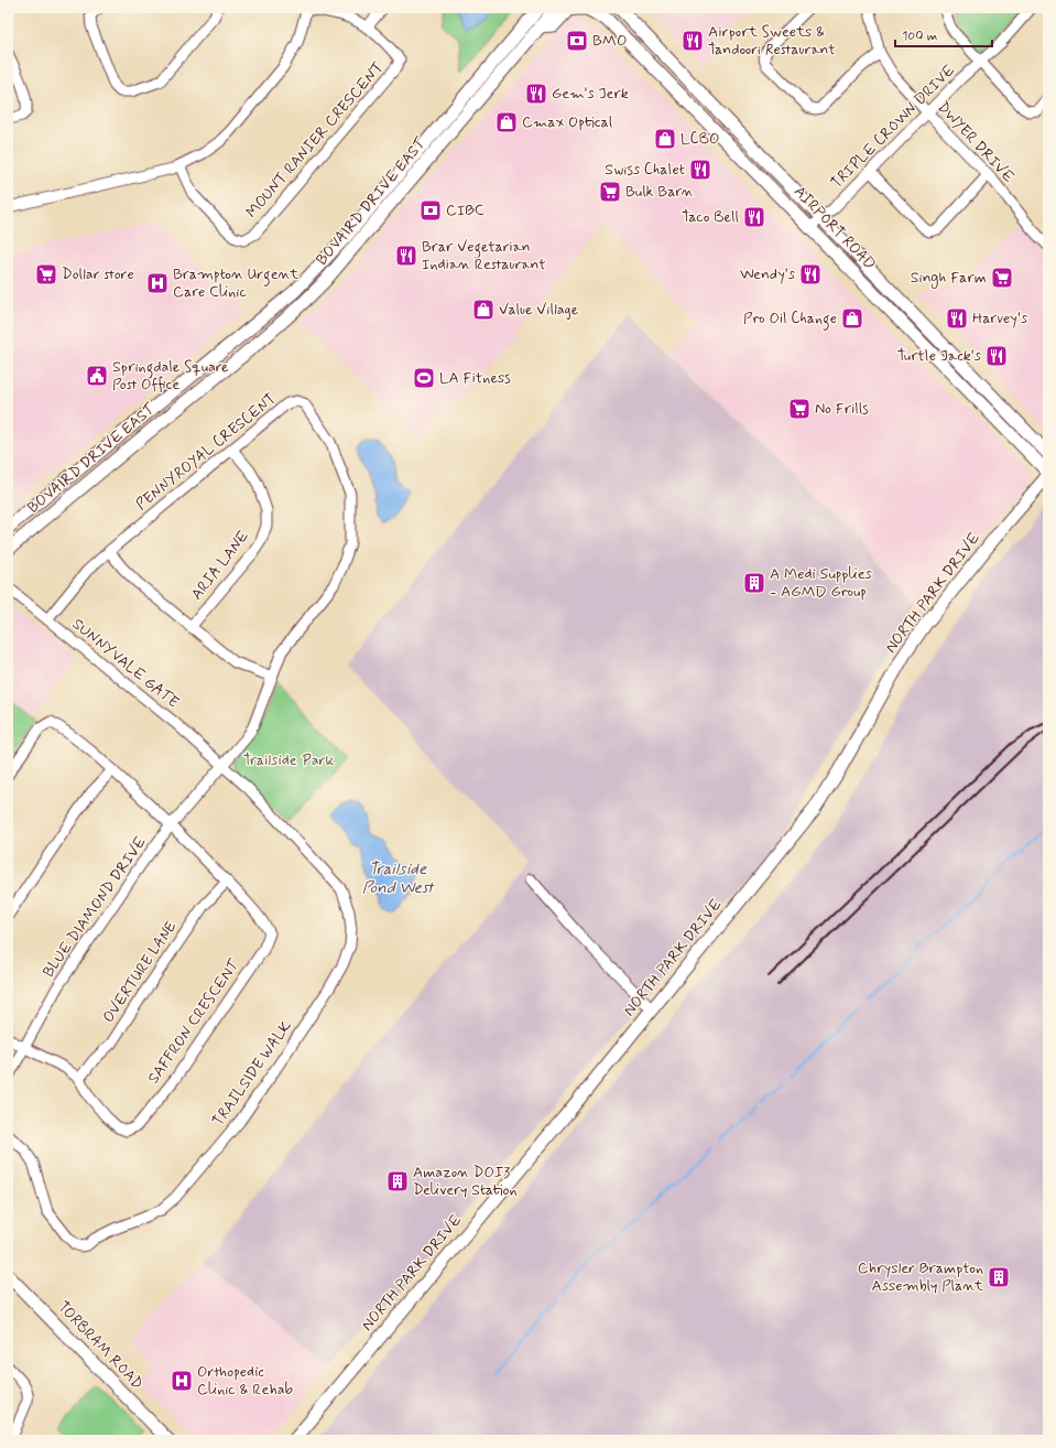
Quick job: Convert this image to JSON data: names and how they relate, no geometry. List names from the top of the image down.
{
  "streets": {
    "main road": [
      "BOVAIRD DRIVE EAST",
      "AIRPORT ROAD",
      "NORTH PARK DRIVE",
      "TORBRAM ROAD"
    ],
    "street": [
      "TRIPLE CROWN DRIVE",
      "MOUNT RANIER CRESCENT",
      "DWYER DRIVE",
      "PENNYROYAL CRESCENT",
      "ARIA LANE",
      "SUNNYVALE GATE",
      "BLUE DIAMOND DRIVE",
      "OVERTURE LANE",
      "SAFFRON CRESCENT",
      "TRAILSIDE WALK"
    ]
  },
  "crossings": [
    ["TRIPLE CROWN DRIVE", "DWYER DRIVE"],
    ["TRIPLE CROWN DRIVE", "AIRPORT ROAD"],
    ["AIRPORT ROAD", "NORTH PARK DRIVE"],
    ["PENNYROYAL CRESCENT", "ARIA LANE"],
    ["PENNYROYAL CRESCENT", "SUNNYVALE GATE"],
    ["PENNYROYAL CRESCENT", "BLUE DIAMOND DRIVE"],
    ["PENNYROYAL CRESCENT", "TRAILSIDE WALK"],
    ["SUNNYVALE GATE", "BLUE DIAMOND DRIVE"],
    ["SUNNYVALE GATE", "TRAILSIDE WALK"],
    ["BLUE DIAMOND DRIVE", "SAFFRON CRESCENT"],
    ["BLUE DIAMOND DRIVE", "TRAILSIDE WALK"],
    ["OVERTURE LANE", "SAFFRON CRESCENT"]
  ],
  "water": ["Trailside Pond West"],
  "parks": ["Trailside Park"],
  "places": {
    "bank": ["BMO", "CIBC"],
    "restaurant": [
      "Airport Sweets & Tandoori Restaurant",
      "Gem's Jerk",
      "Swiss Chalet",
      "Taco Bell",
      "Brar Vegetarian Indian Restaurant",
      "Wendy's",
      "Harvey's",
      "Turtle Jack's"
    ],
    "shop": [
      "Cmax Optical",
      "LCBO",
      "Value Village",
      "Pro Oil Change"
    ],
    "supermarket": [
      "Bulk Barn",
      "Dollar store",
      "Singh Farm",
      "No Frills"
    ],
    "hospital": ["Brampton Urgent Care Clinic", "Orthopedic Clinic & Rehab"],
    "public building": ["Springdale Square Post Office"],
    "sports": ["LA Fitness"],
    "building": ["A Medi Supplies - AGMD Group", "Amazon DOI3 Delivery Station", "Chrysler Brampton Assembly Plant"]
  },
  "scale_bar": "100 m"
}
